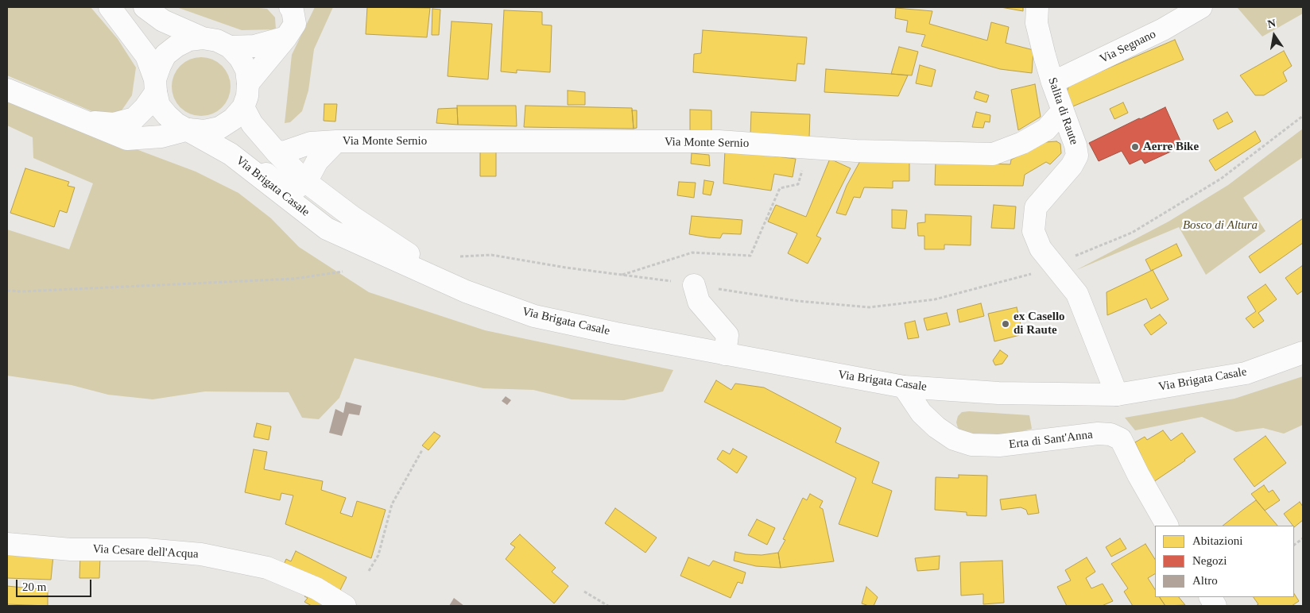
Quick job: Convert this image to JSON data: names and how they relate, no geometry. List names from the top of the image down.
{
  "streets": {
    "street": [
      "Via Segnano",
      "Salita di Raute",
      "Via Monte Sernio",
      "Via Brigata Casale",
      "Erta di Sant'Anna",
      "Via Cesare dell'Acqua"
    ]
  },
  "crossings": [
    ["Via Segnano", "Salita di Raute"],
    ["Salita di Raute", "Via Monte Sernio"],
    ["Salita di Raute", "Via Brigata Casale"],
    ["Via Monte Sernio", "Via Brigata Casale"],
    ["Via Brigata Casale", "Erta di Sant'Anna"]
  ],
  "parks": ["Bosco di Altura"],
  "places": ["Aerre Bike", "ex Casello di Raute"],
  "legend": ["Abitazioni", "Negozi", "Altro"],
  "scale_bar": "20 m",
  "north": "top"
}
